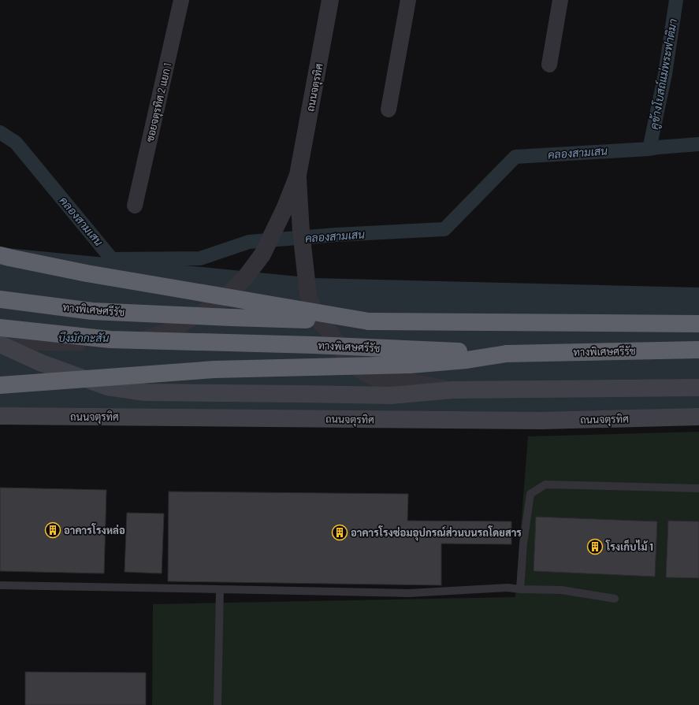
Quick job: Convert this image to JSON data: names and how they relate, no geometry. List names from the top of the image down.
{
  "streets": {
    "highway": ["ทางพิเศษศรีรัช"],
    "main road": ["ถนนจตุรทิศ"],
    "street": ["ซอยจตุรทิศ 2 แยก 1"]
  },
  "water": ["คูข้างโบสถ์แม่พระฟาติมา", "คลองสามเสน", "บึงมักกะสัน"],
  "places": {
    "building": ["อาคารโรงหล่อ", "อาคารโรงซ่อมอุปกรณ์ส่วนบนรถโดยสาร", "โรงเก็บไม้ 1"]
  }
}
